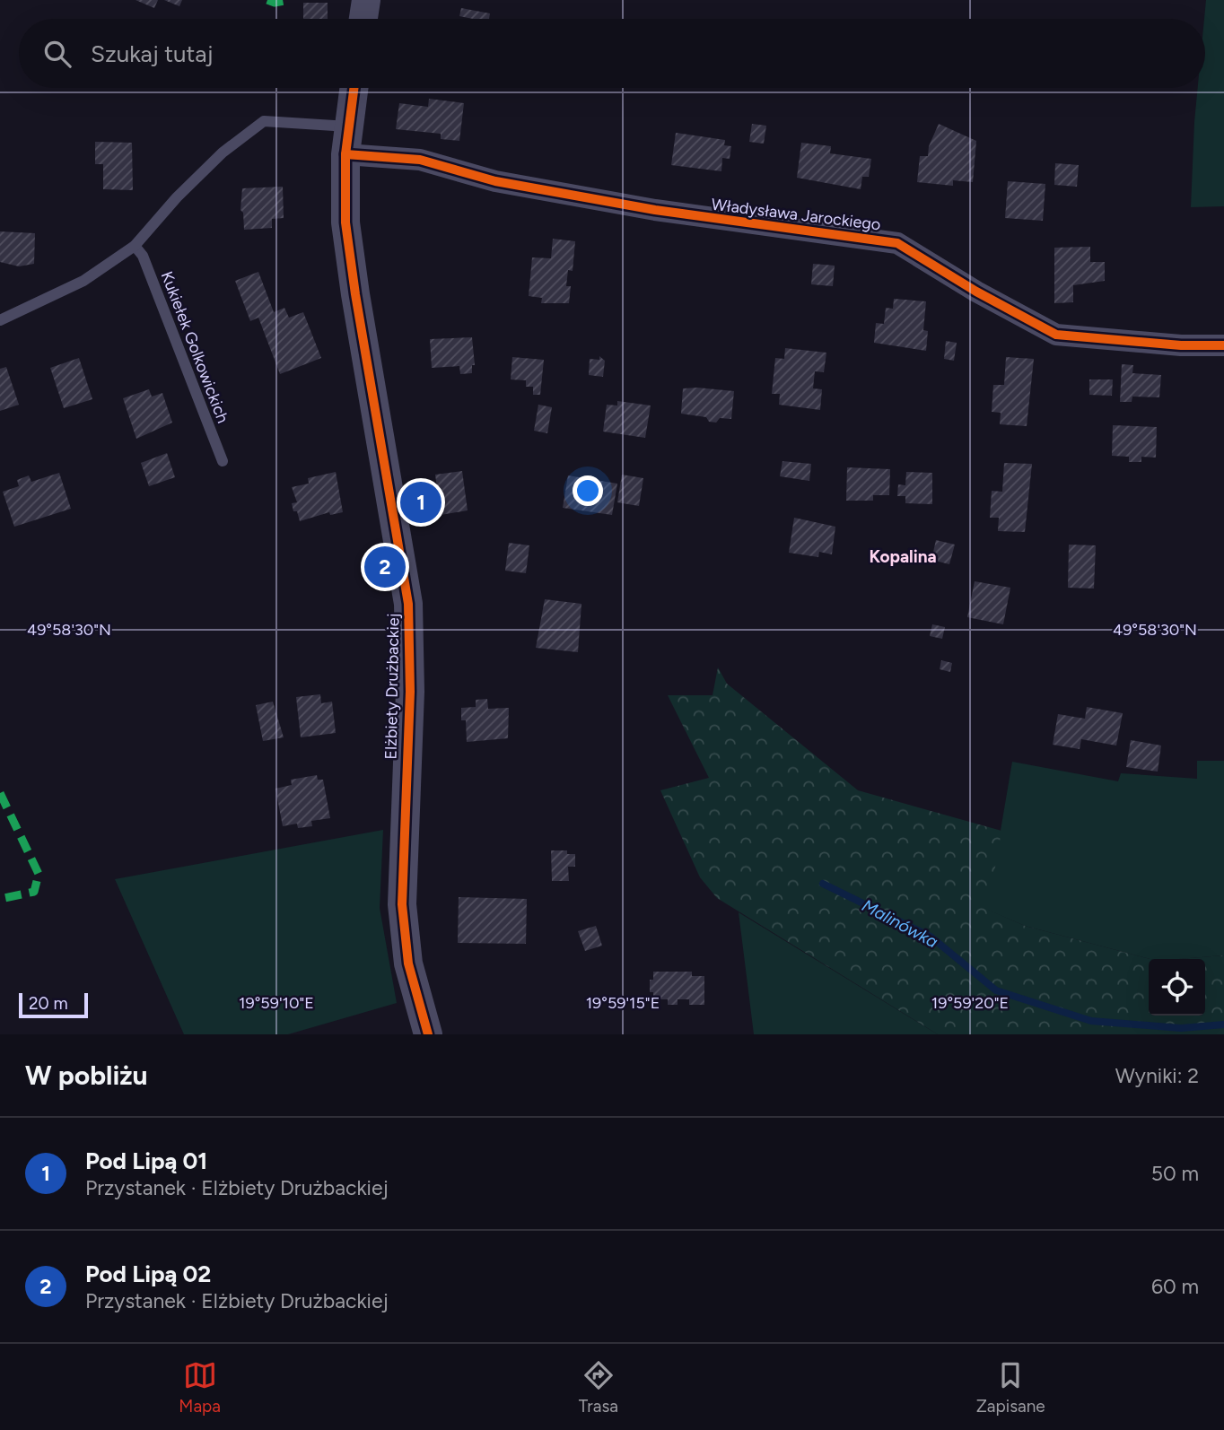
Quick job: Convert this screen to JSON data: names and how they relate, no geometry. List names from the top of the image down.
{
  "streets": {
    "street": ["Władysława Jarockiego", "Elżbiety Drużbackiej"],
    "lane": ["Kukiełek Golkowickich"]
  },
  "crossings": [
    ["Władysława Jarockiego", "Elżbiety Drużbackiej"]
  ],
  "districts": ["Kopalina"],
  "water": ["Malinówka"],
  "scale_bar": "20 m",
  "page": {
    "search": "Szukaj tutaj",
    "pins": ["1", "2"],
    "scale": "20 m",
    "heading": ["W pobliżu", "Wyniki: 2"],
    "list": [
      {
        "mark": "1",
        "name": "Pod Lipą 01",
        "note": "Przystanek · Elżbiety Drużbackiej",
        "value": "50 m"
      },
      {
        "mark": "2",
        "name": "Pod Lipą 02",
        "note": "Przystanek · Elżbiety Drużbackiej",
        "value": "60 m"
      }
    ],
    "nav": ["Mapa", "Trasa", "Zapisane"]
  },
  "coordinates": [
    "49°58'30\"N",
    "19°59'10\"E",
    "19°59'15\"E",
    "19°59'20\"E"
  ]
}
